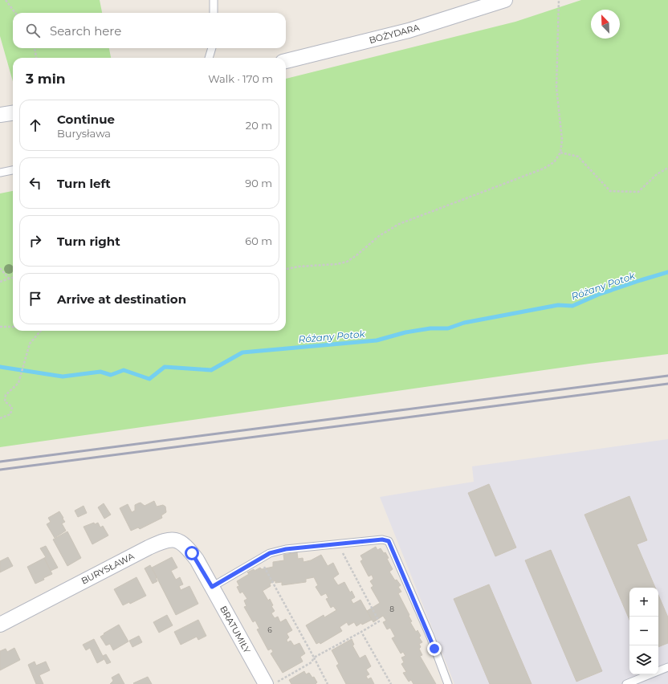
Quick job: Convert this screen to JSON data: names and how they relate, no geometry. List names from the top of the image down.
{
  "streets": {
    "street": ["BOŻYDARA", "BURYSŁAWA", "BRATUMIŁY"]
  },
  "crossings": [
    ["BURYSŁAWA", "BRATUMIŁY"]
  ],
  "water": ["Różany Potok"],
  "house_numbers": ["8", "6"],
  "north": "top left",
  "page": {
    "search": "Search here",
    "heading": ["3 min", "Walk · 170 m"],
    "list": [
      ["Continue", "Burysława", "20 m"],
      ["Turn left", "90 m"],
      ["Turn right", "60 m"],
      "Arrive at destination"
    ],
    "map_buttons": ["+", "−"]
  }
}
